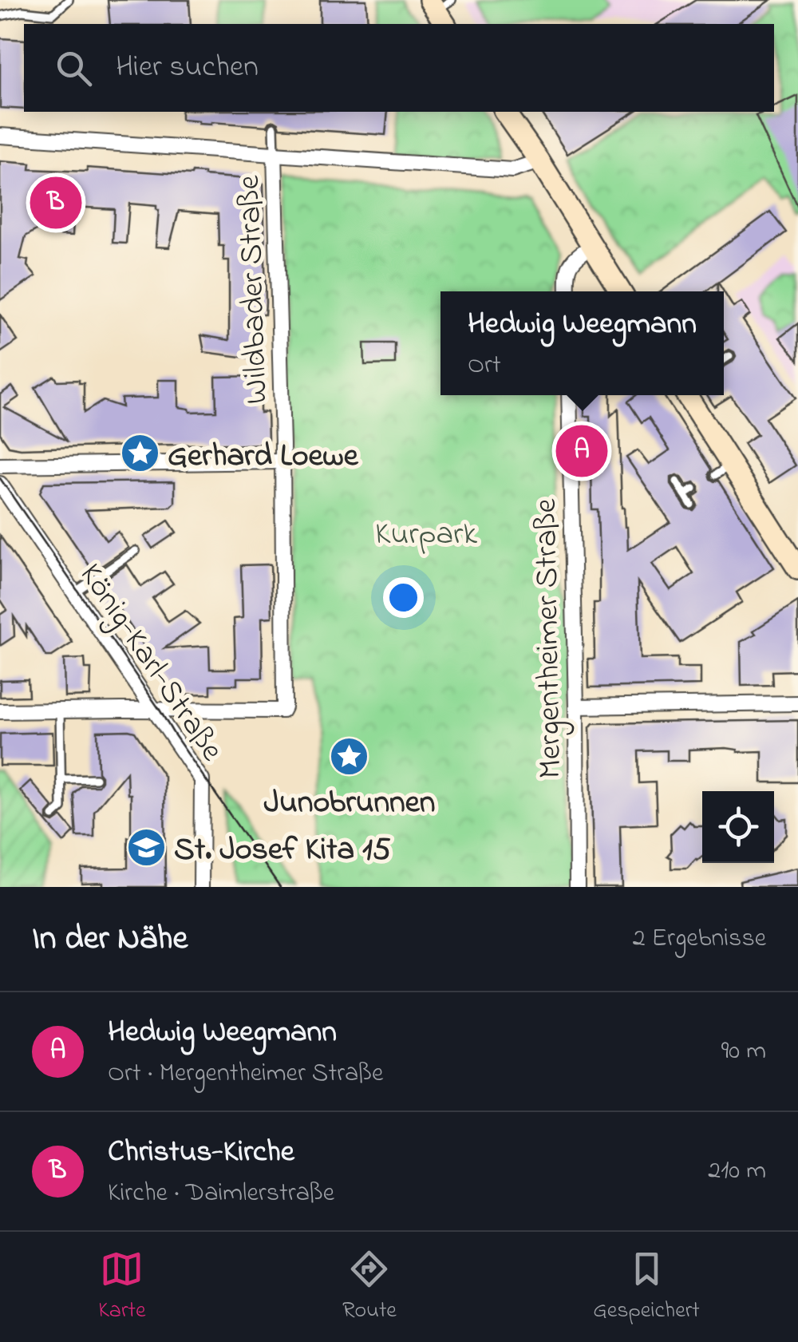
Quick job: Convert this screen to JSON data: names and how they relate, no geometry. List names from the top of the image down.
{
  "streets": {
    "street": ["Wildbader Straße", "Mergentheimer Straße", "König-Karl-Straße"]
  },
  "crossings": [
    ["Wildbader Straße", "König-Karl-Straße"]
  ],
  "parks": ["Kurpark"],
  "places": {
    "place": ["Gerhard Loewe", "Junobrunnen"],
    "school or university": ["St. Josef Kita 15"]
  },
  "page": {
    "search": "Hier suchen",
    "pins": ["B", "A"],
    "popup": ["Hedwig Weegmann", "Ort"],
    "heading": ["In der Nähe", "2 Ergebnisse"],
    "list": [
      {
        "mark": "A",
        "name": "Hedwig Weegmann",
        "note": "Ort · Mergentheimer Straße",
        "value": "90 m"
      },
      {
        "mark": "B",
        "name": "Christus-Kirche",
        "note": "Kirche · Daimlerstraße",
        "value": "210 m"
      }
    ],
    "nav": ["Karte", "Route", "Gespeichert"]
  }
}
